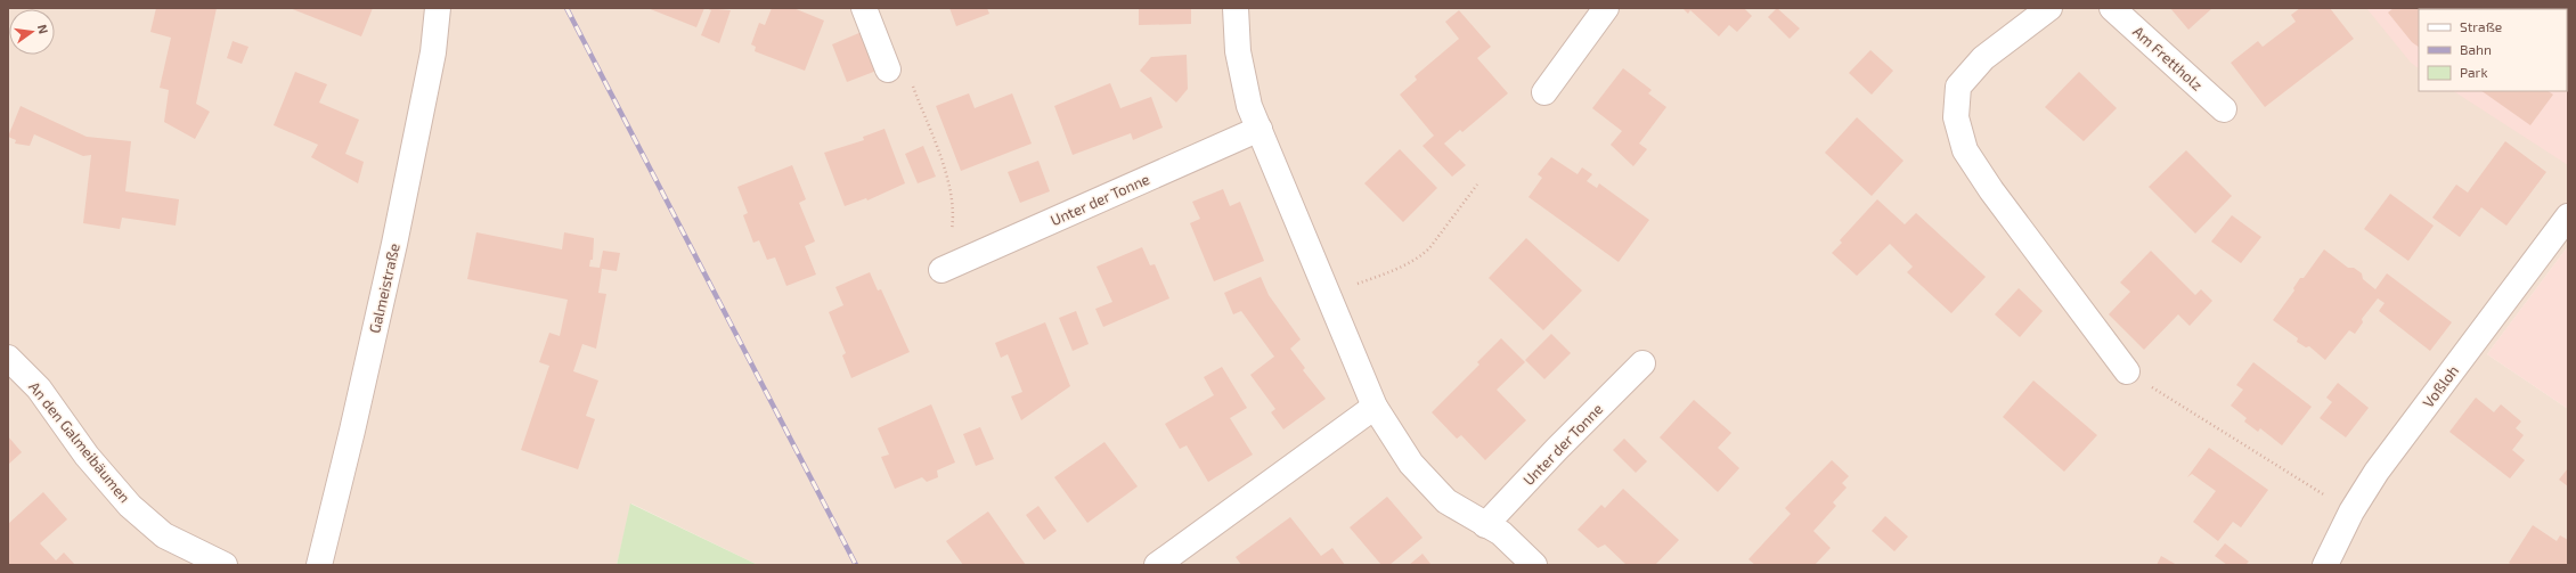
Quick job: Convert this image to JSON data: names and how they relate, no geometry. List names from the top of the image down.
{
  "streets": {
    "street": [
      "Am Frettholz",
      "Unter der Tonne",
      "Galmeistraße",
      "Voßloh",
      "An den Galmeibäumen"
    ]
  },
  "legend": ["Straße", "Bahn", "Park"],
  "north": "right"
}
